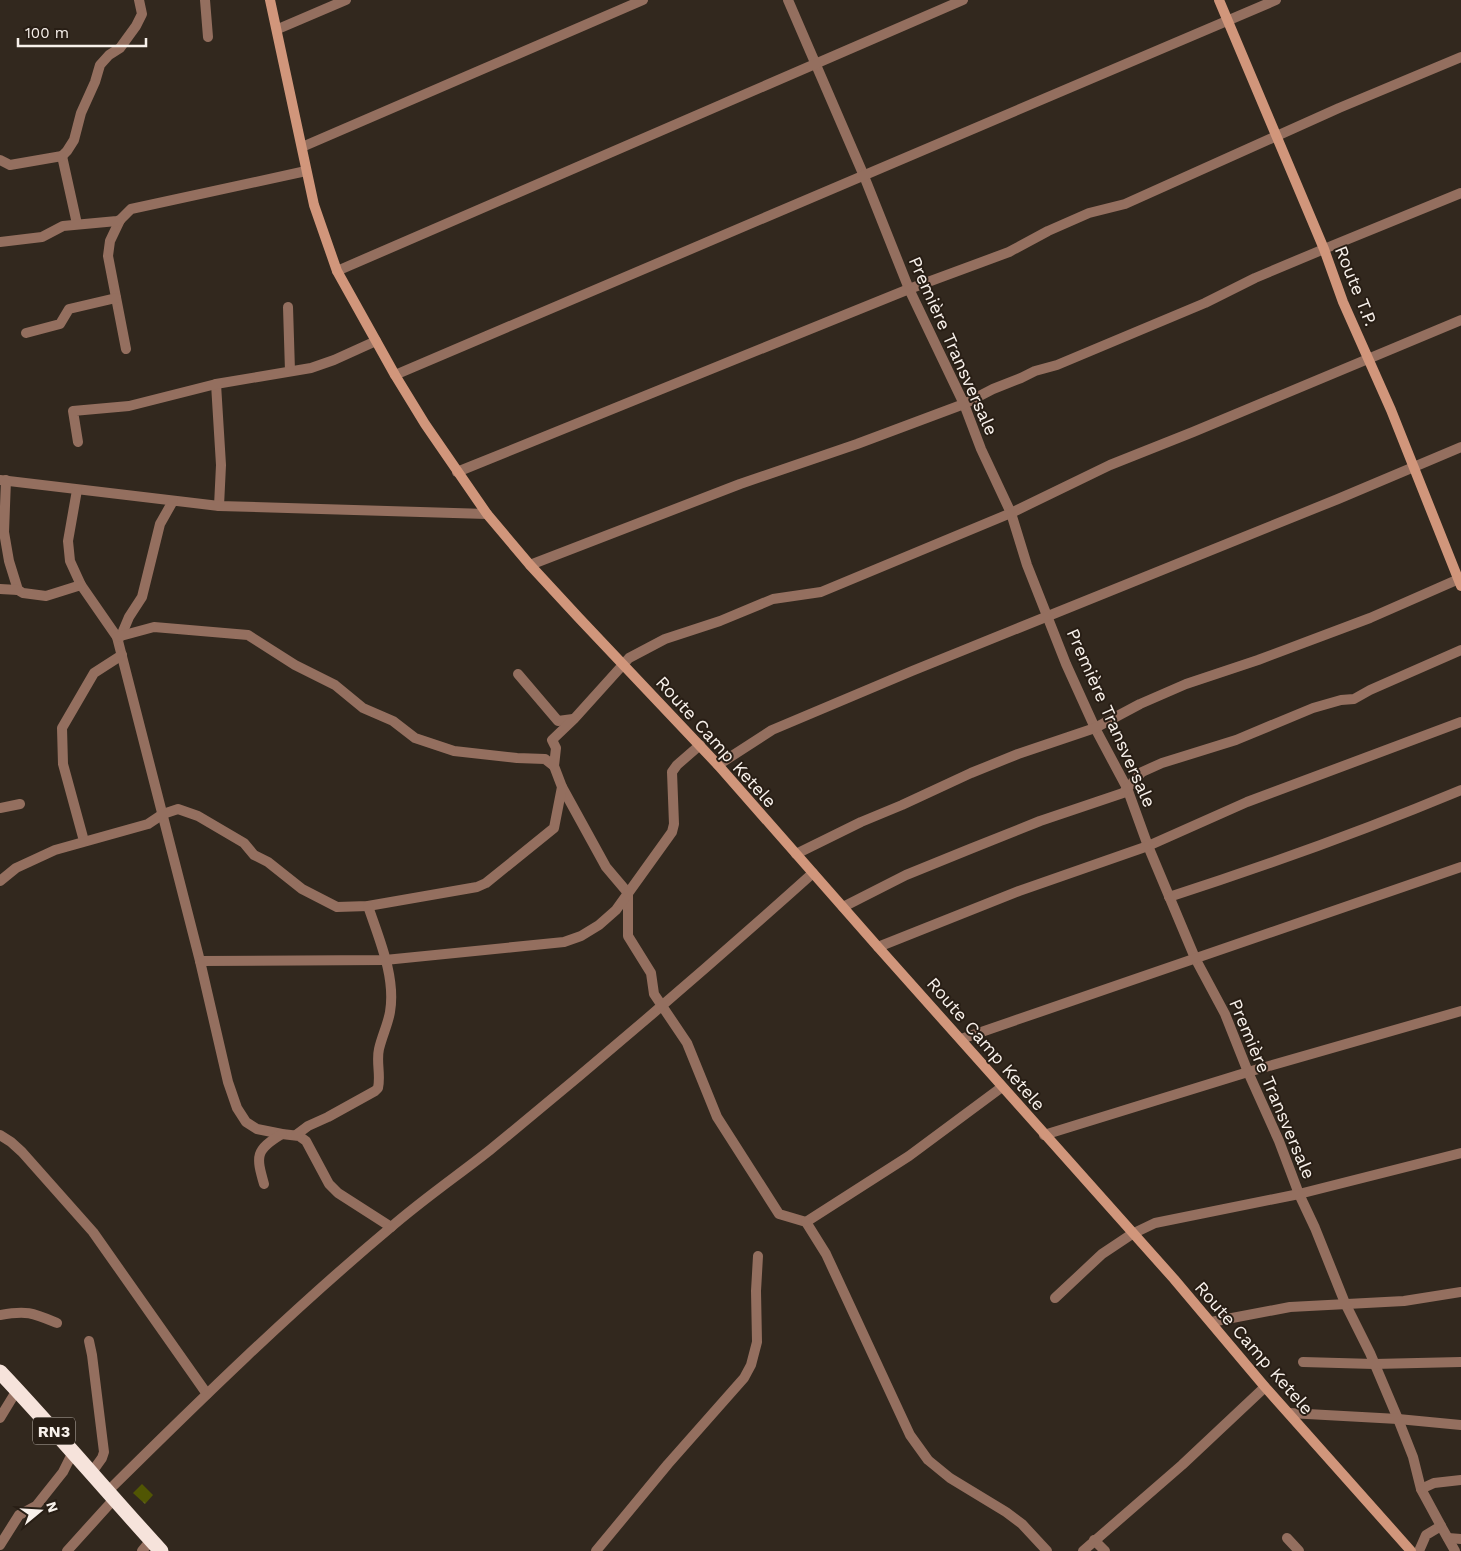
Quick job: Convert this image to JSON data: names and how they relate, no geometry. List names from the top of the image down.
{
  "streets": {
    "highway": ["RN3"],
    "street": ["Route T.P.", "Première Transversale", "Route Camp Ketele"]
  },
  "scale_bar": "100 m",
  "north": "right"
}
